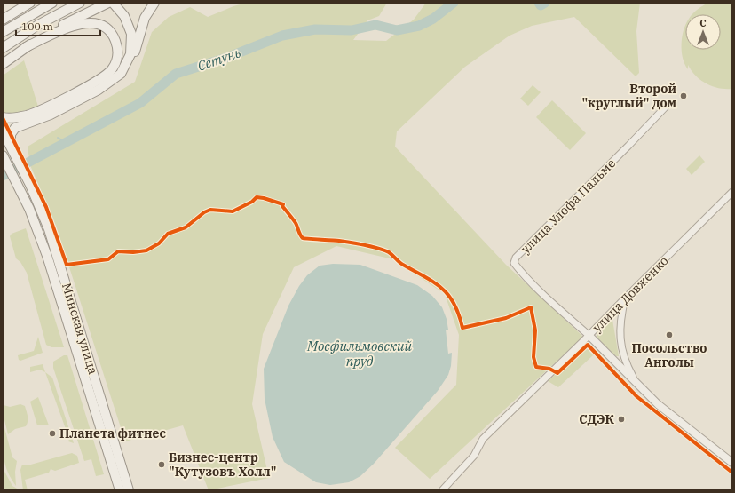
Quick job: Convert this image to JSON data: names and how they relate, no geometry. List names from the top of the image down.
{
  "streets": {
    "main road": ["Минская улица"],
    "street": ["улица Улофа Пальме", "улица Довженко"]
  },
  "crossings": [
    ["улица Улофа Пальме", "улица Довженко"]
  ],
  "water": ["Сетунь", "Мосфильмовский пруд"],
  "places": [
    "Второй \"круглый\" дом",
    "Посольство Анголы",
    "СДЭК",
    "Планета фитнес",
    "Бизнес-центр \"Кутузовъ Холл\""
  ],
  "scale_bar": "100 m",
  "north": "top"
}
